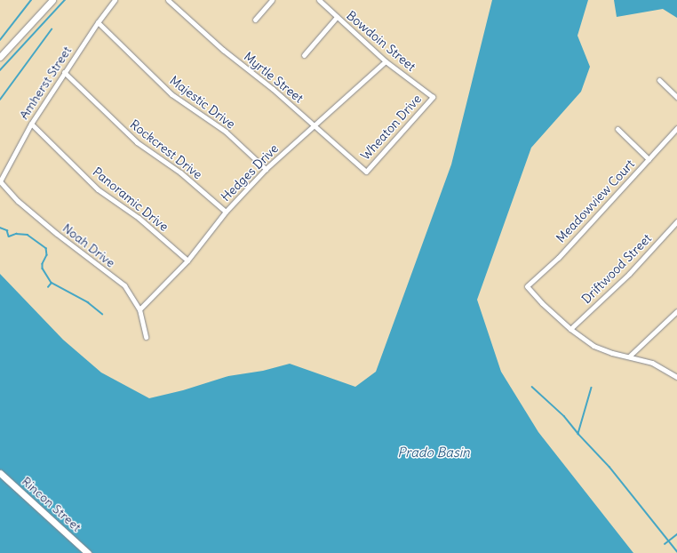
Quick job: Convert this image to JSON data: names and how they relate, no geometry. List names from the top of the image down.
{
  "streets": {
    "main road": ["Rincon Street"],
    "street": [
      "Bowdoin Street",
      "Myrtle Street",
      "Amherst Street",
      "Majestic Drive",
      "Wheaton Drive",
      "Rockcrest Drive",
      "Hedges Drive",
      "Panoramic Drive",
      "Meadowview Court",
      "Noah Drive",
      "Driftwood Street"
    ]
  },
  "crossings": [
    ["Bowdoin Street", "Wheaton Drive"],
    ["Bowdoin Street", "Hedges Drive"],
    ["Myrtle Street", "Wheaton Drive"],
    ["Myrtle Street", "Hedges Drive"],
    ["Amherst Street", "Majestic Drive"],
    ["Amherst Street", "Rockcrest Drive"],
    ["Amherst Street", "Panoramic Drive"],
    ["Amherst Street", "Noah Drive"],
    ["Majestic Drive", "Hedges Drive"],
    ["Rockcrest Drive", "Hedges Drive"],
    ["Hedges Drive", "Panoramic Drive"],
    ["Hedges Drive", "Noah Drive"],
    ["Meadowview Court", "Driftwood Street"]
  ],
  "water": ["Prado Basin"]
}
